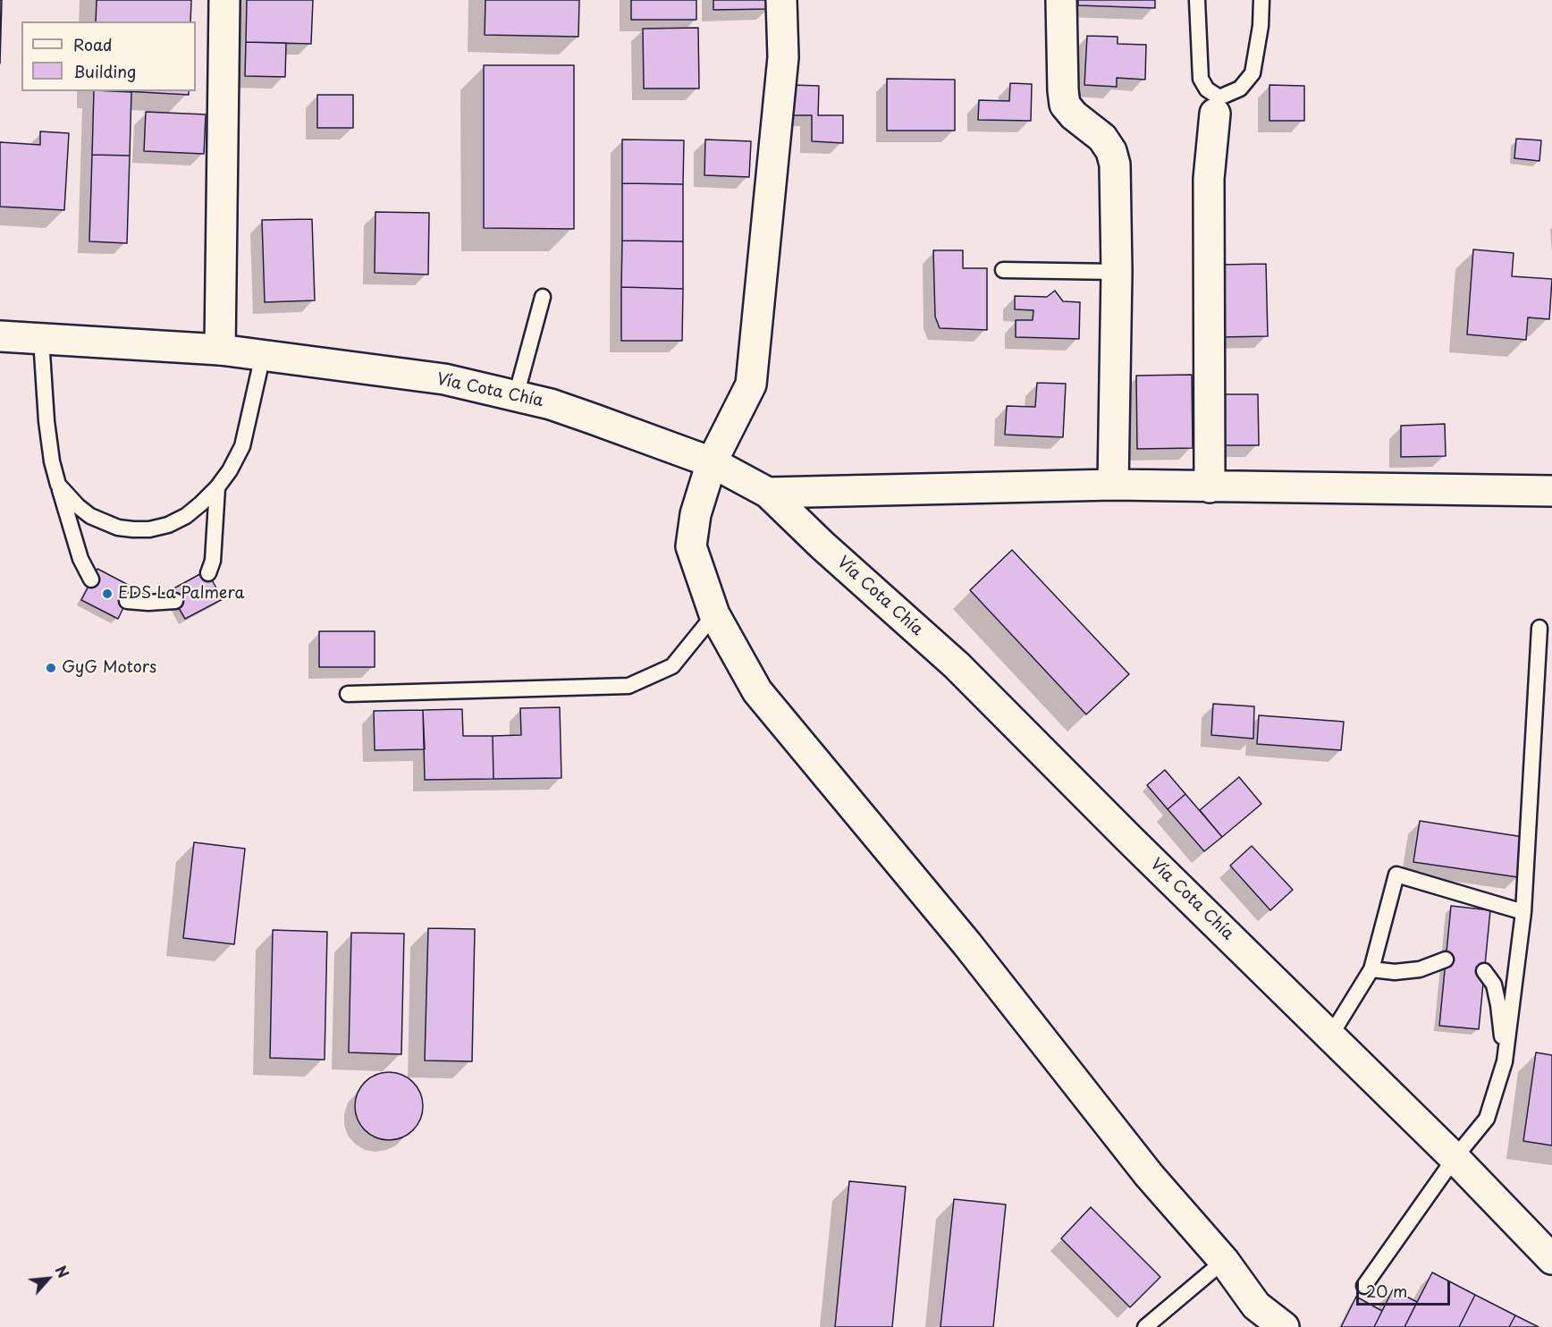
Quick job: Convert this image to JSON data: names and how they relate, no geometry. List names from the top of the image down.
{
  "streets": {
    "street": ["Vía Cota Chía"]
  },
  "places": ["EDS La Palmera", "GyG Motors"],
  "legend": ["Road", "Building"],
  "scale_bar": "20 m",
  "north": "top right"
}
